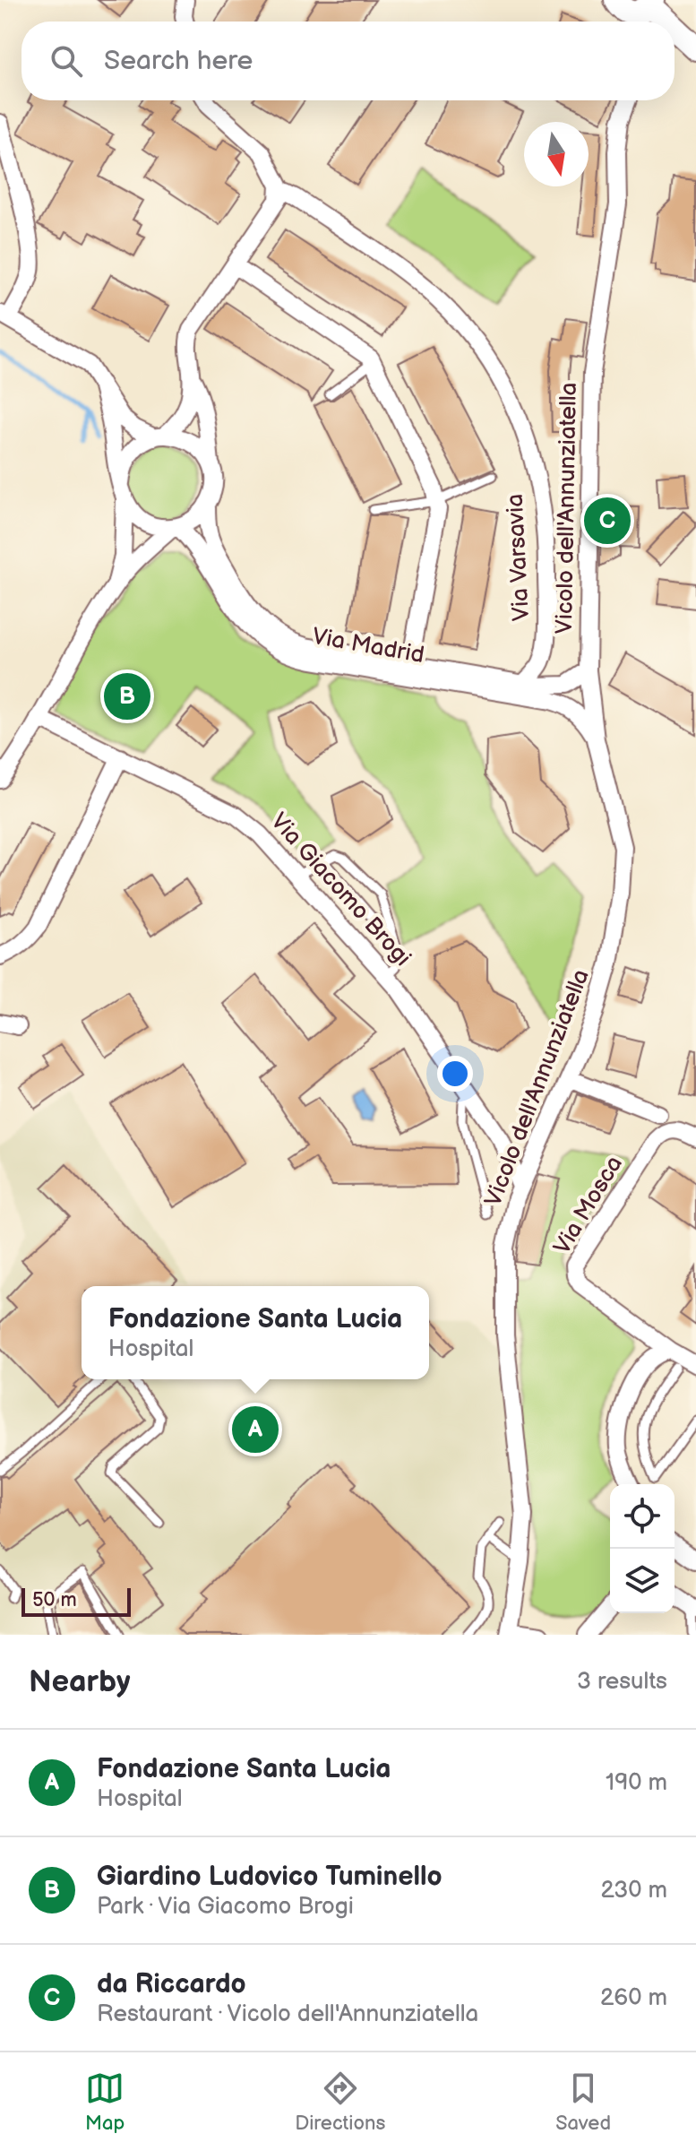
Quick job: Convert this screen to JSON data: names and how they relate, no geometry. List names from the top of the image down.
{
  "streets": {
    "street": [
      "Vicolo dell'Annunziatella",
      "Via Varsavia",
      "Via Madrid",
      "Via Giacomo Brogi",
      "Via Mosca"
    ]
  },
  "crossings": [
    ["Vicolo dell'Annunziatella", "Via Madrid"],
    ["Vicolo dell'Annunziatella", "Via Giacomo Brogi"],
    ["Via Varsavia", "Via Madrid"]
  ],
  "scale_bar": "50 m",
  "north": "bottom",
  "page": {
    "search": "Search here",
    "pins": ["C", "B", "A"],
    "popup": ["Fondazione Santa Lucia", "Hospital"],
    "scale": "50 m",
    "heading": ["Nearby", "3 results"],
    "list": [
      {
        "mark": "A",
        "name": "Fondazione Santa Lucia",
        "note": "Hospital",
        "value": "190 m"
      },
      {
        "mark": "B",
        "name": "Giardino Ludovico Tuminello",
        "note": "Park · Via Giacomo Brogi",
        "value": "230 m"
      },
      {
        "mark": "C",
        "name": "da Riccardo",
        "note": "Restaurant · Vicolo dell'Annunziatella",
        "value": "260 m"
      }
    ],
    "nav": ["Map", "Directions", "Saved"]
  }
}
